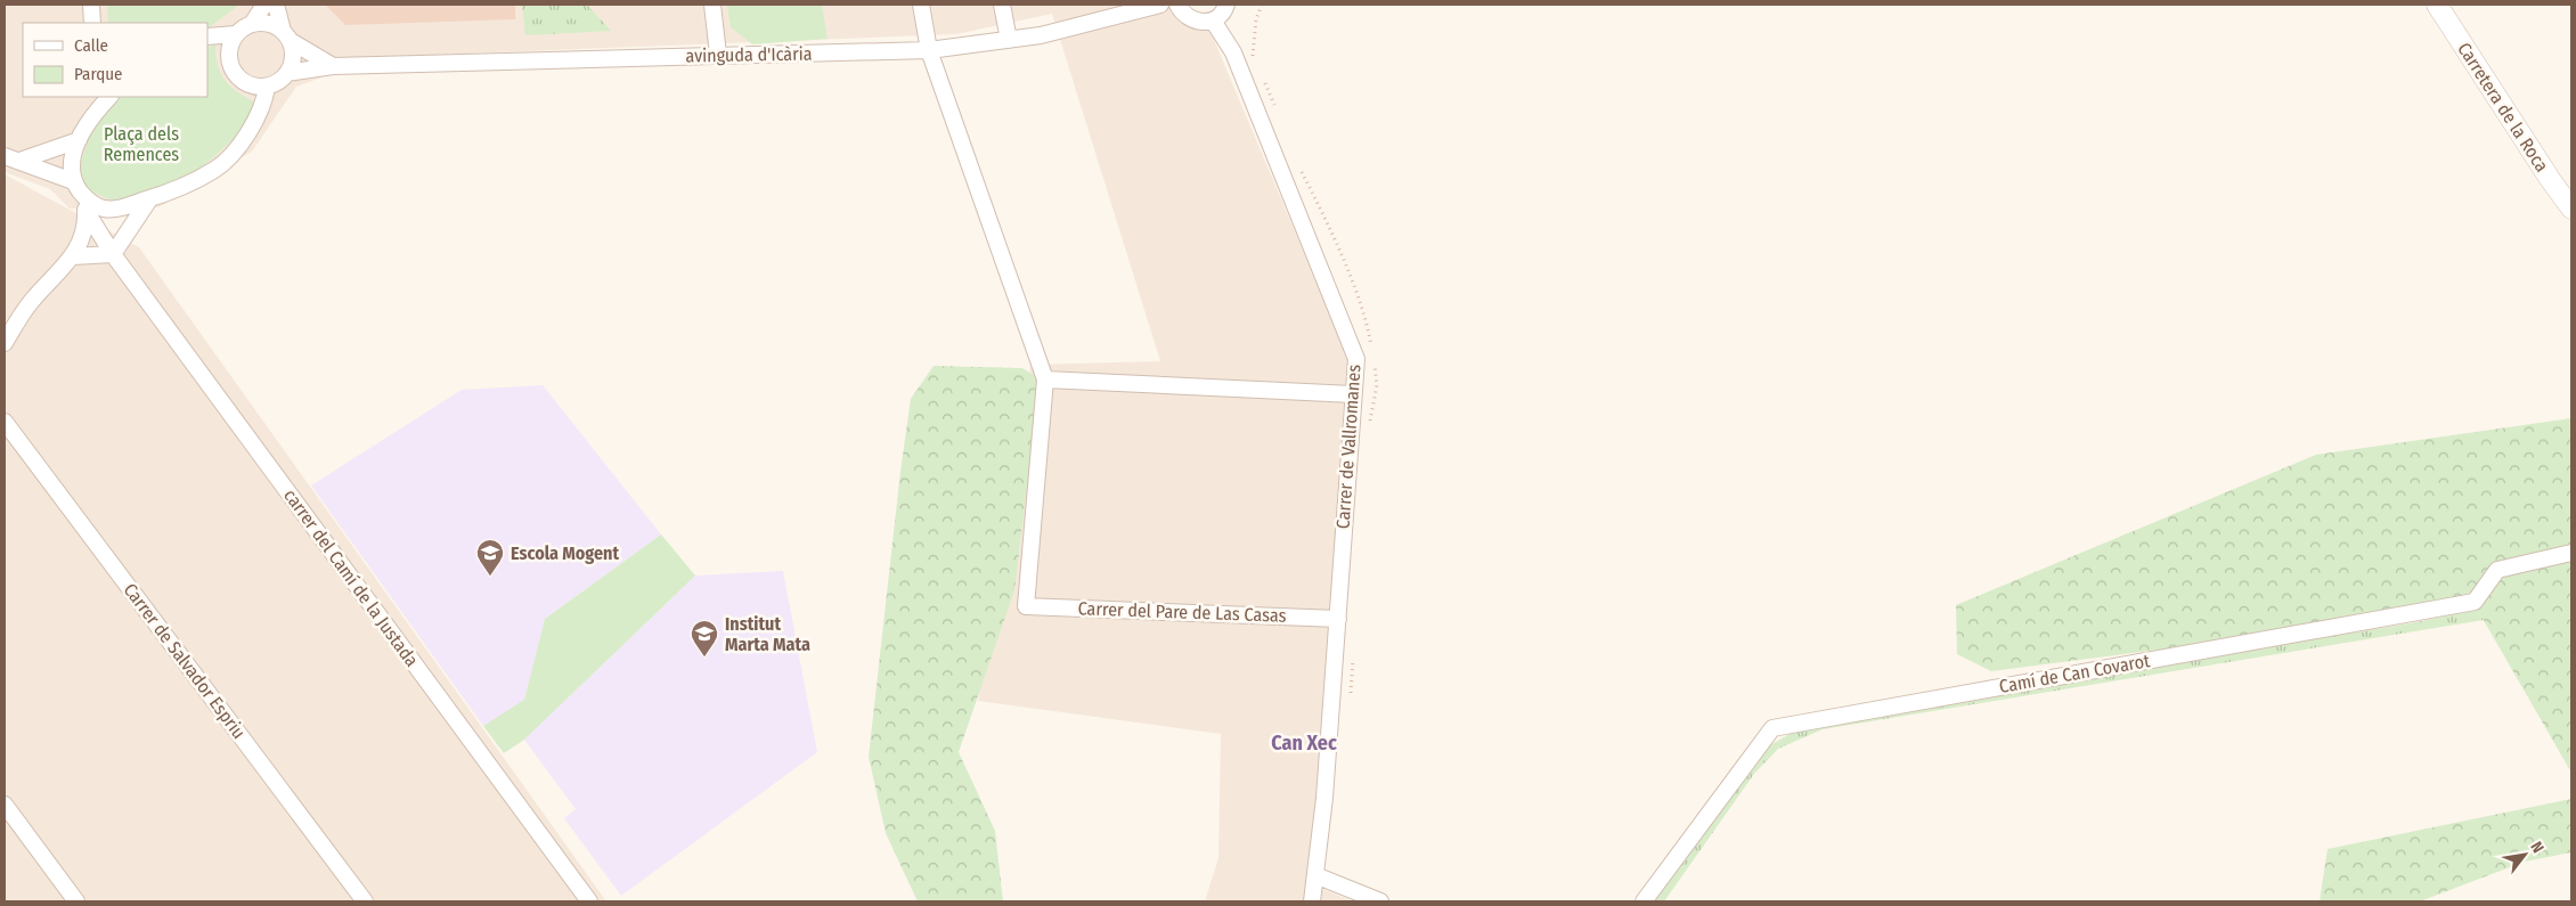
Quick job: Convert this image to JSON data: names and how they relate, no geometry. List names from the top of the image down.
{
  "streets": {
    "street": [
      "avinguda d'Icària",
      "Carretera de la Roca",
      "Carrer de Vallromanes",
      "carrer del Camí de la Justada",
      "Carrer del Pare de Las Casas",
      "Carrer de Salvador Espriu",
      "Camí de Can Covarot"
    ]
  },
  "crossings": [
    ["Carrer de Vallromanes", "Carrer del Pare de Las Casas"]
  ],
  "districts": ["Can Xec"],
  "parks": ["Plaça dels Remences"],
  "places": {
    "school or university": ["Escola Mogent", "Institut Marta Mata"]
  },
  "legend": ["Calle", "Parque"],
  "north": "top right"
}
